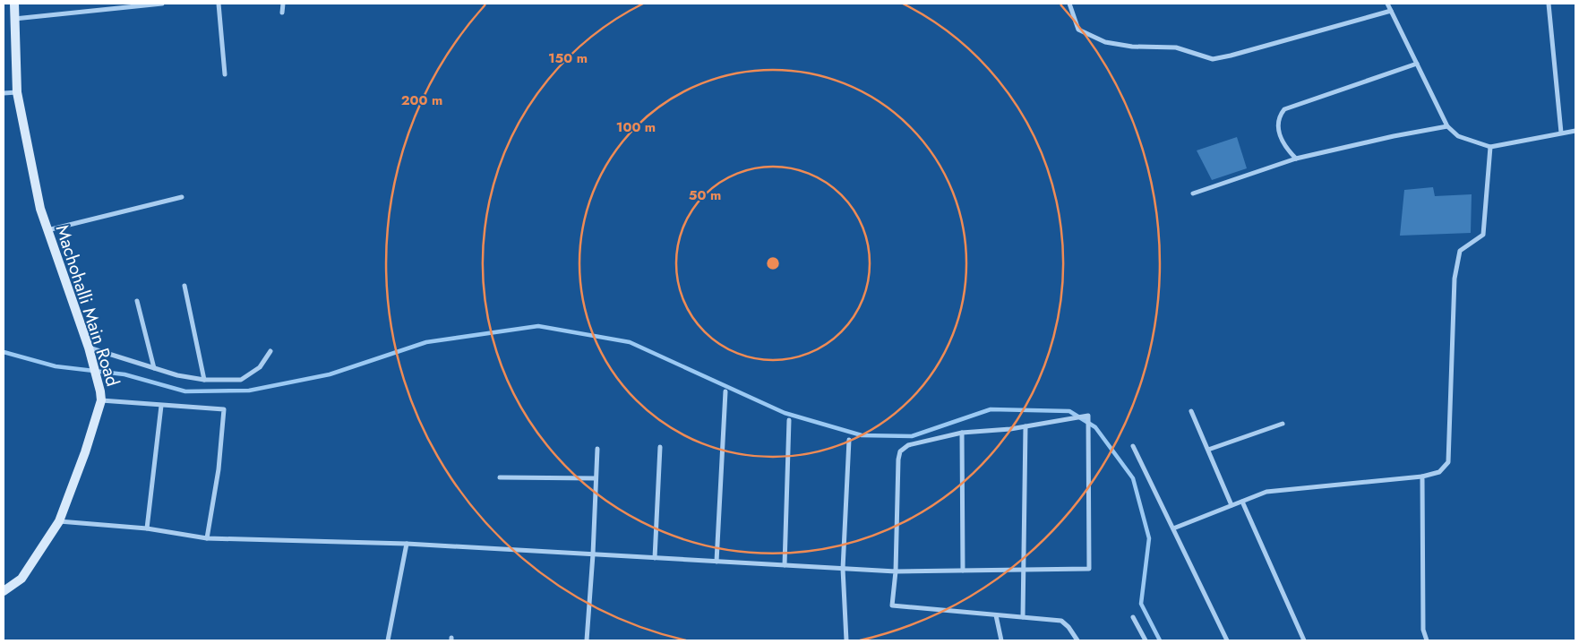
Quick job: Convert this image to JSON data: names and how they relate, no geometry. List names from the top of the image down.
{
  "streets": {
    "street": ["Machohalli Main Road"]
  },
  "rings": [
    "150 m",
    "200 m",
    "100 m",
    "50 m"
  ]
}
